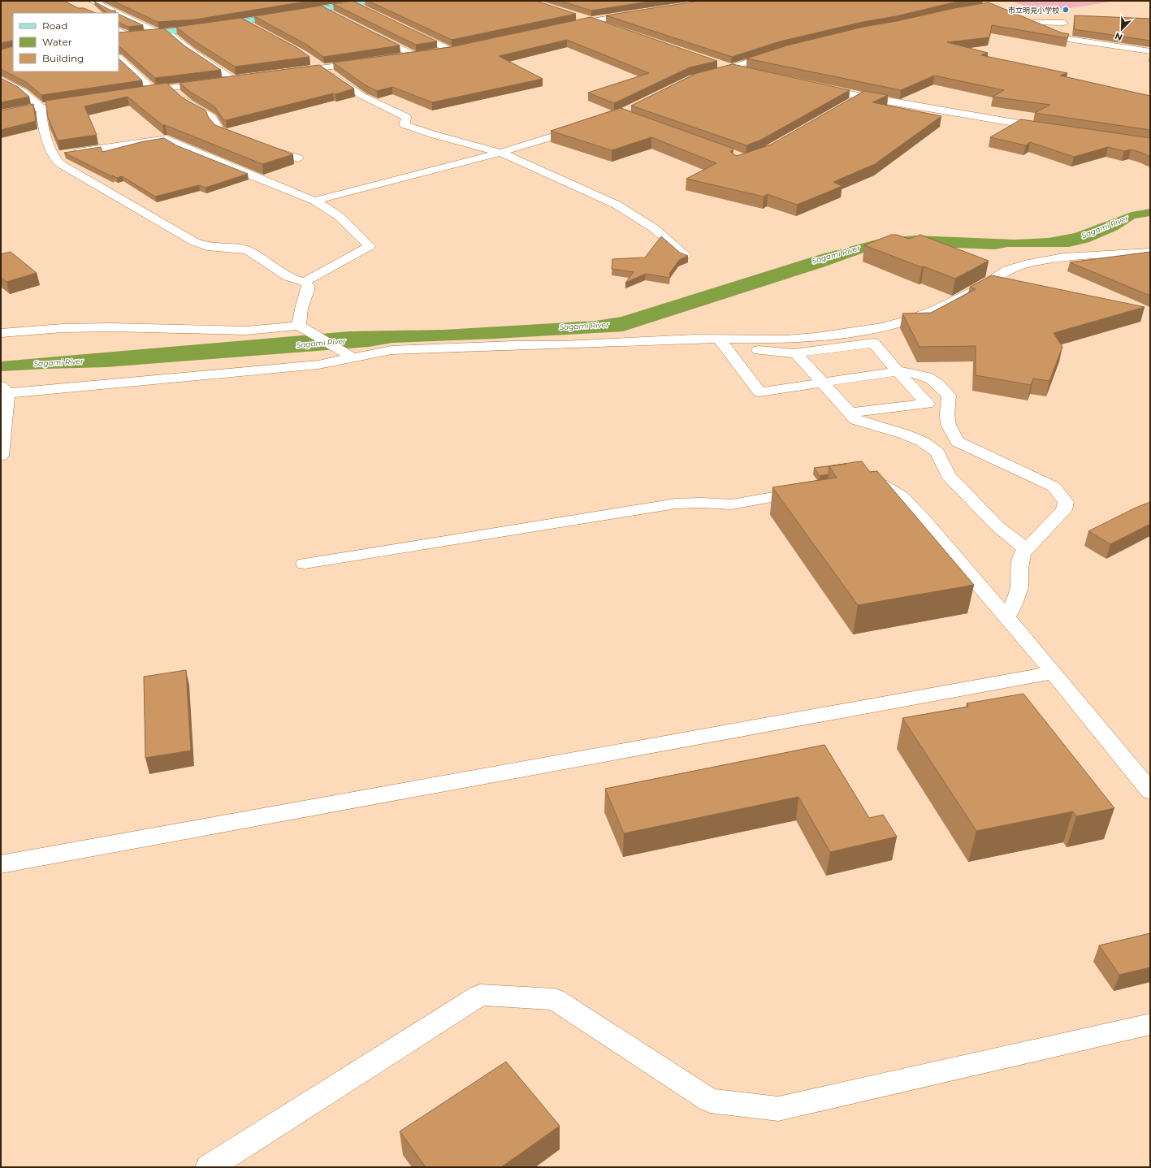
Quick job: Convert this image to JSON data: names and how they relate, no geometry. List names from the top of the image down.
{
  "water": ["Sagami River"],
  "places": ["市立明見小学校"],
  "legend": ["Road", "Water", "Building"],
  "north": "bottom left"
}
